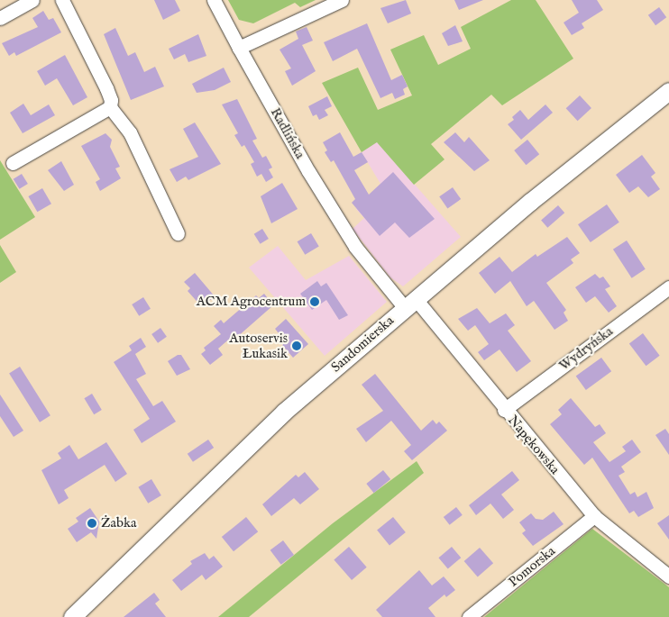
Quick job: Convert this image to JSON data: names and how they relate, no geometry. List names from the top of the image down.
{
  "streets": {
    "street": [
      "Radlińska",
      "Sandomierska",
      "Wydryńska",
      "Napękowska",
      "Pomorska"
    ]
  },
  "crossings": [
    ["Radlińska", "Sandomierska"],
    ["Radlińska", "Napękowska"],
    ["Sandomierska", "Napękowska"],
    ["Wydryńska", "Napękowska"],
    ["Napękowska", "Pomorska"]
  ],
  "places": ["ACM Agrocentrum", "Autoservis Łukasik", "Żabka"]
}
